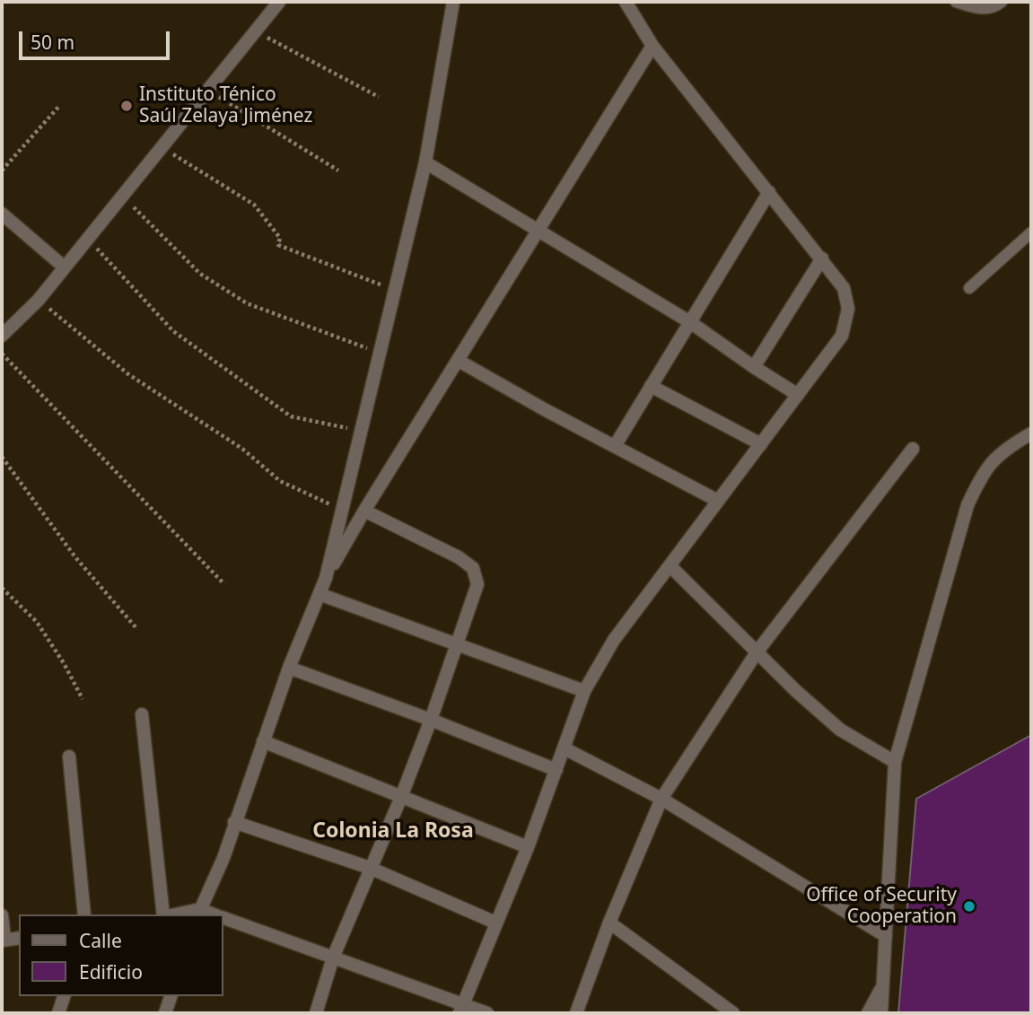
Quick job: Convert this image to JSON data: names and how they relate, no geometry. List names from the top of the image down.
{
  "districts": ["Colonia La Rosa"],
  "places": ["Instituto Ténico Saúl Zelaya Jiménez", "Office of Security Cooperation"],
  "legend": ["Calle", "Edificio"],
  "scale_bar": "50 m"
}
